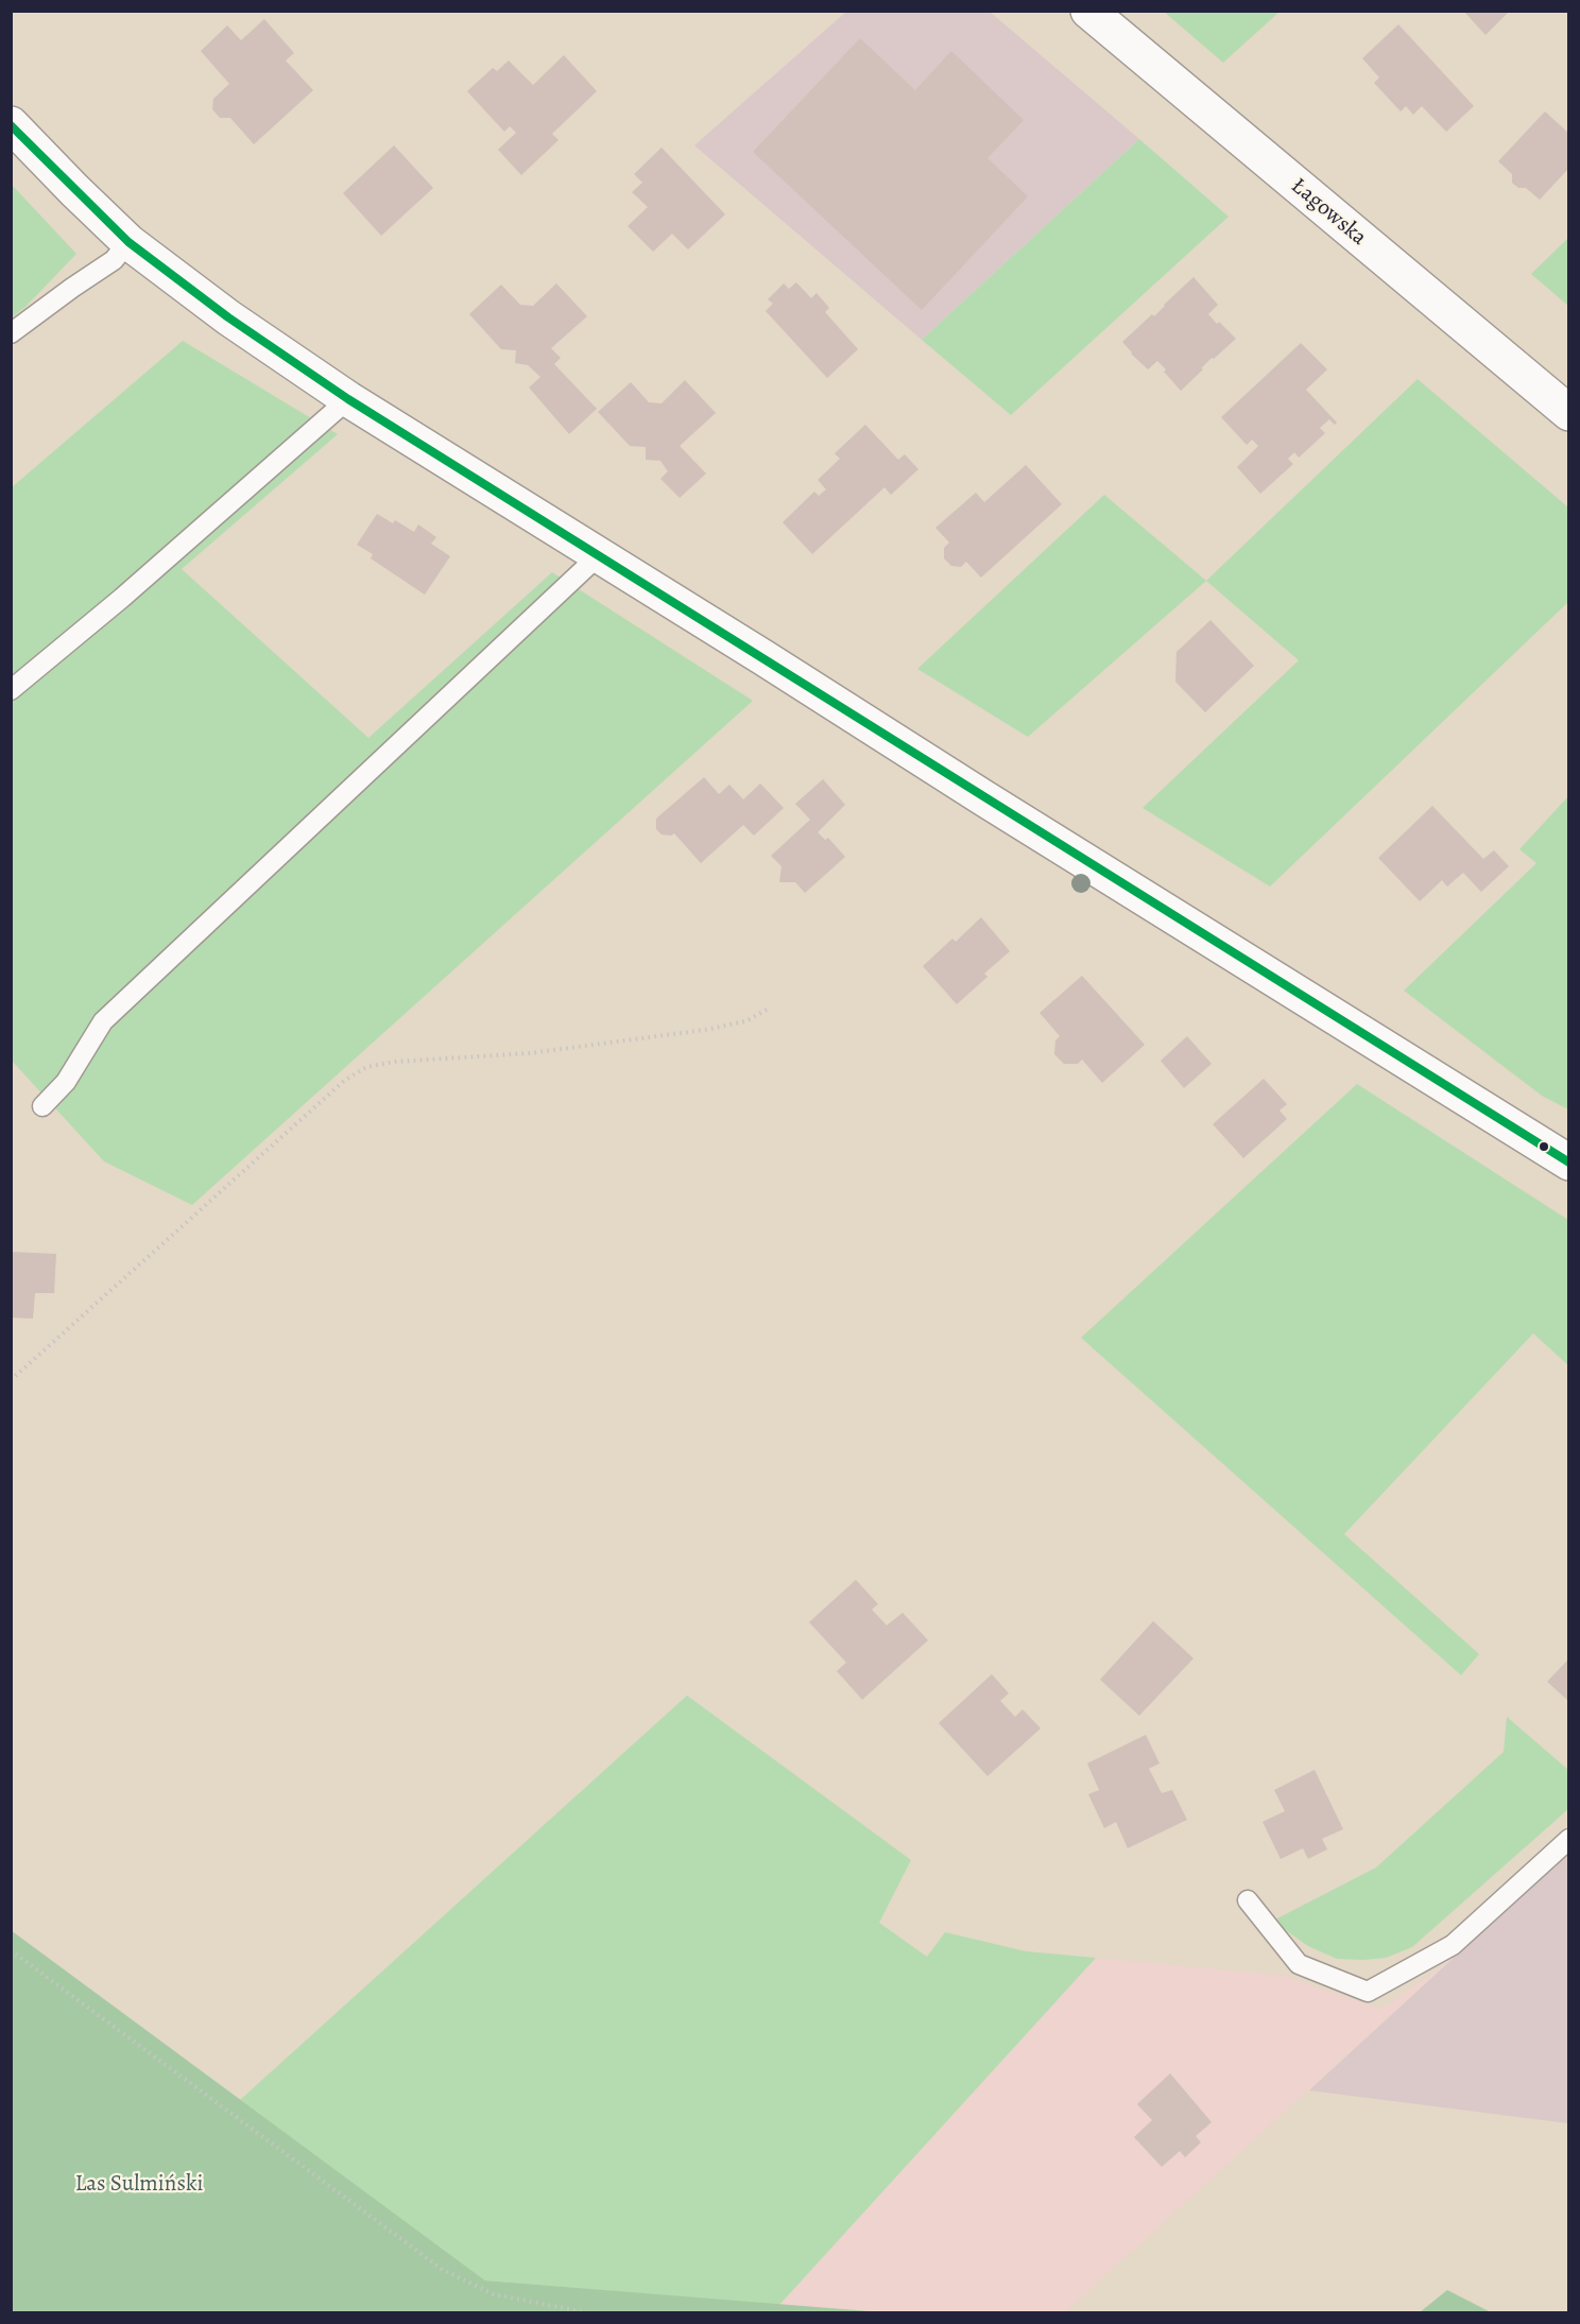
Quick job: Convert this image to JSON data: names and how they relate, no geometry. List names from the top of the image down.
{
  "streets": {
    "street": ["Łagowska"]
  },
  "parks": ["Las Sulmiński"]
}
